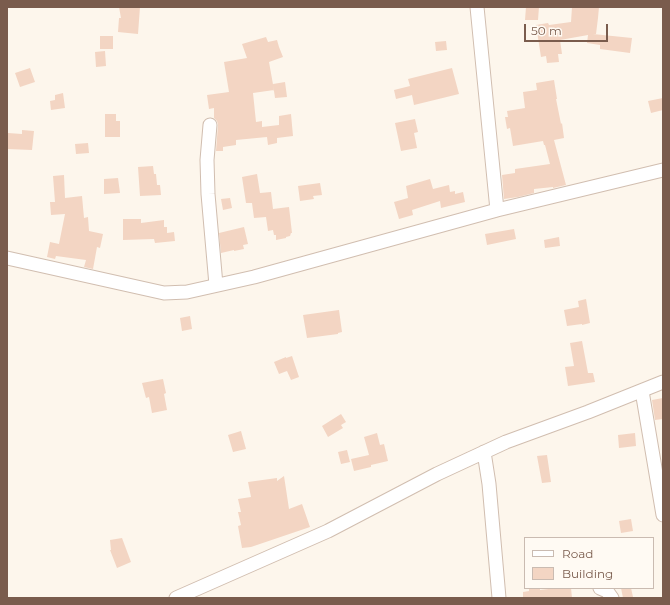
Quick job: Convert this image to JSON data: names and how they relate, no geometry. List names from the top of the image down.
{
  "legend": ["Road", "Building"],
  "scale_bar": "50 m"
}
